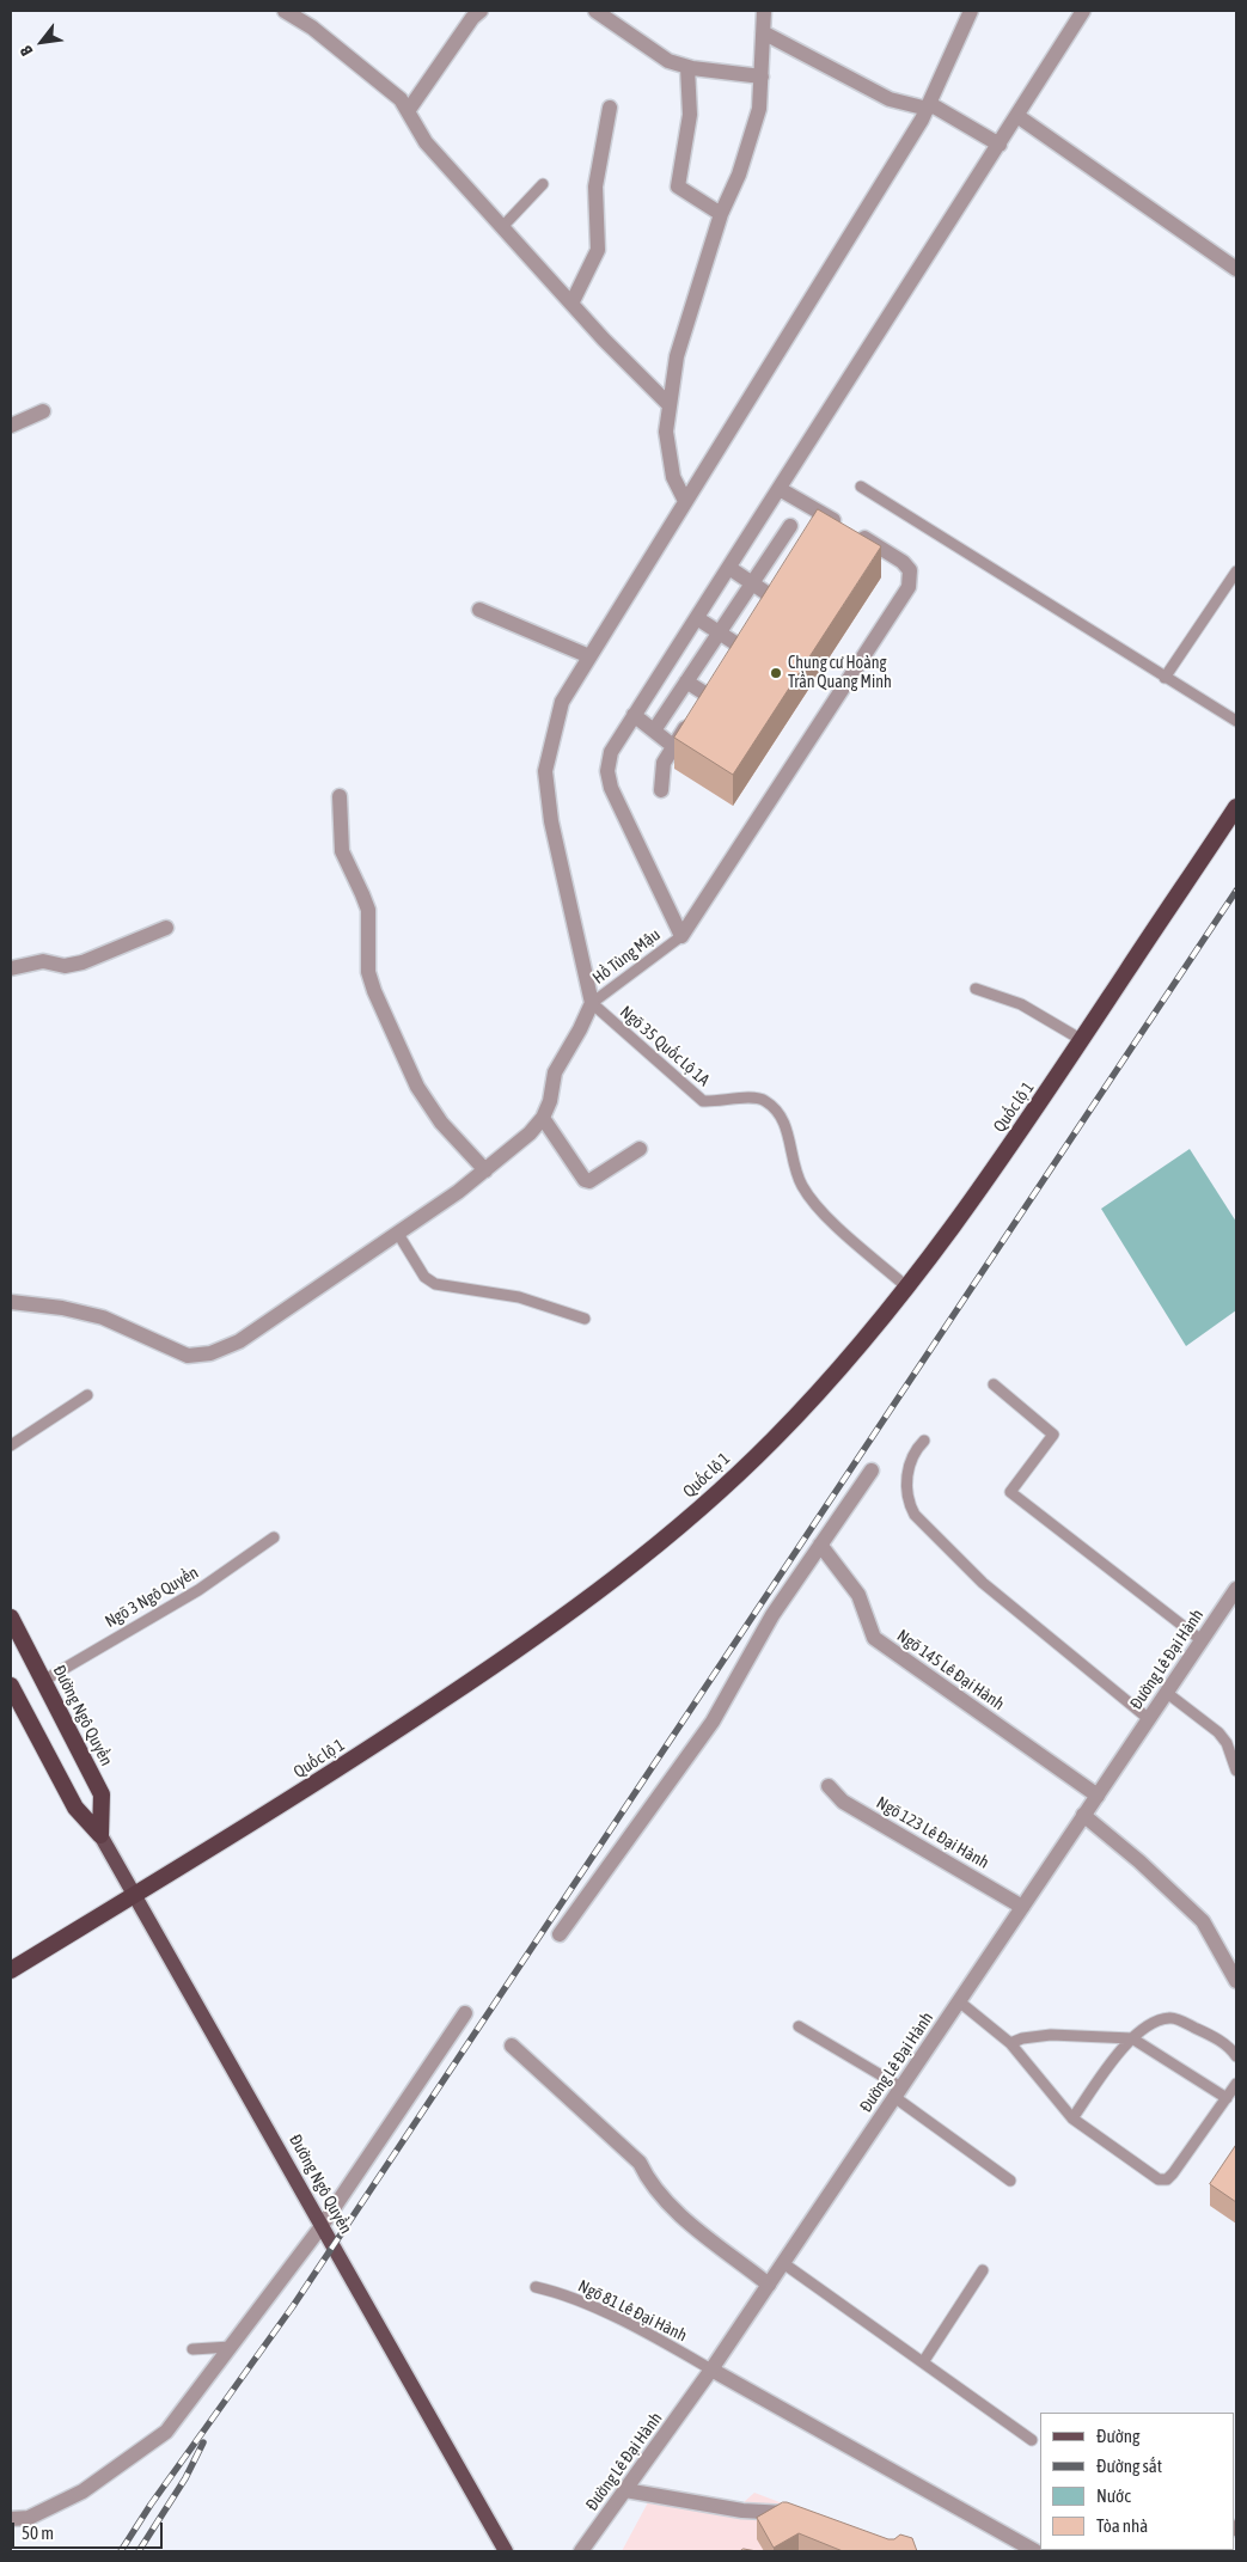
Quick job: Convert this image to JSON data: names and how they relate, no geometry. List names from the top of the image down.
{
  "streets": {
    "highway": ["Quốc lộ 1", "Đường Ngô Quyền"],
    "street": ["Đường Lê Đại Hành", "Ngõ 145 Lê Đại Hành", "Ngõ 123 Lê Đại Hành"],
    "lane": [
      "Hồ Tùng Mậu",
      "Ngõ 35 Quốc Lộ 1A",
      "Ngõ 3 Ngô Quyền",
      "Ngõ 81 Lê Đại Hành"
    ]
  },
  "crossings": [
    ["Hồ Tùng Mậu", "Ngõ 35 Quốc Lộ 1A"],
    ["Ngõ 35 Quốc Lộ 1A", "Quốc lộ 1"],
    ["Quốc lộ 1", "Đường Ngô Quyền"],
    ["Ngõ 3 Ngô Quyền", "Đường Ngô Quyền"],
    ["Đường Lê Đại Hành", "Ngõ 145 Lê Đại Hành"],
    ["Đường Lê Đại Hành", "Ngõ 123 Lê Đại Hành"],
    ["Đường Lê Đại Hành", "Ngõ 81 Lê Đại Hành"]
  ],
  "places": ["Chung cư Hoàng Trần Quang Minh"],
  "legend": [
    "Đường",
    "Đường sắt",
    "Nước",
    "Tòa nhà"
  ],
  "scale_bar": "50 m",
  "north": "bottom left"
}
